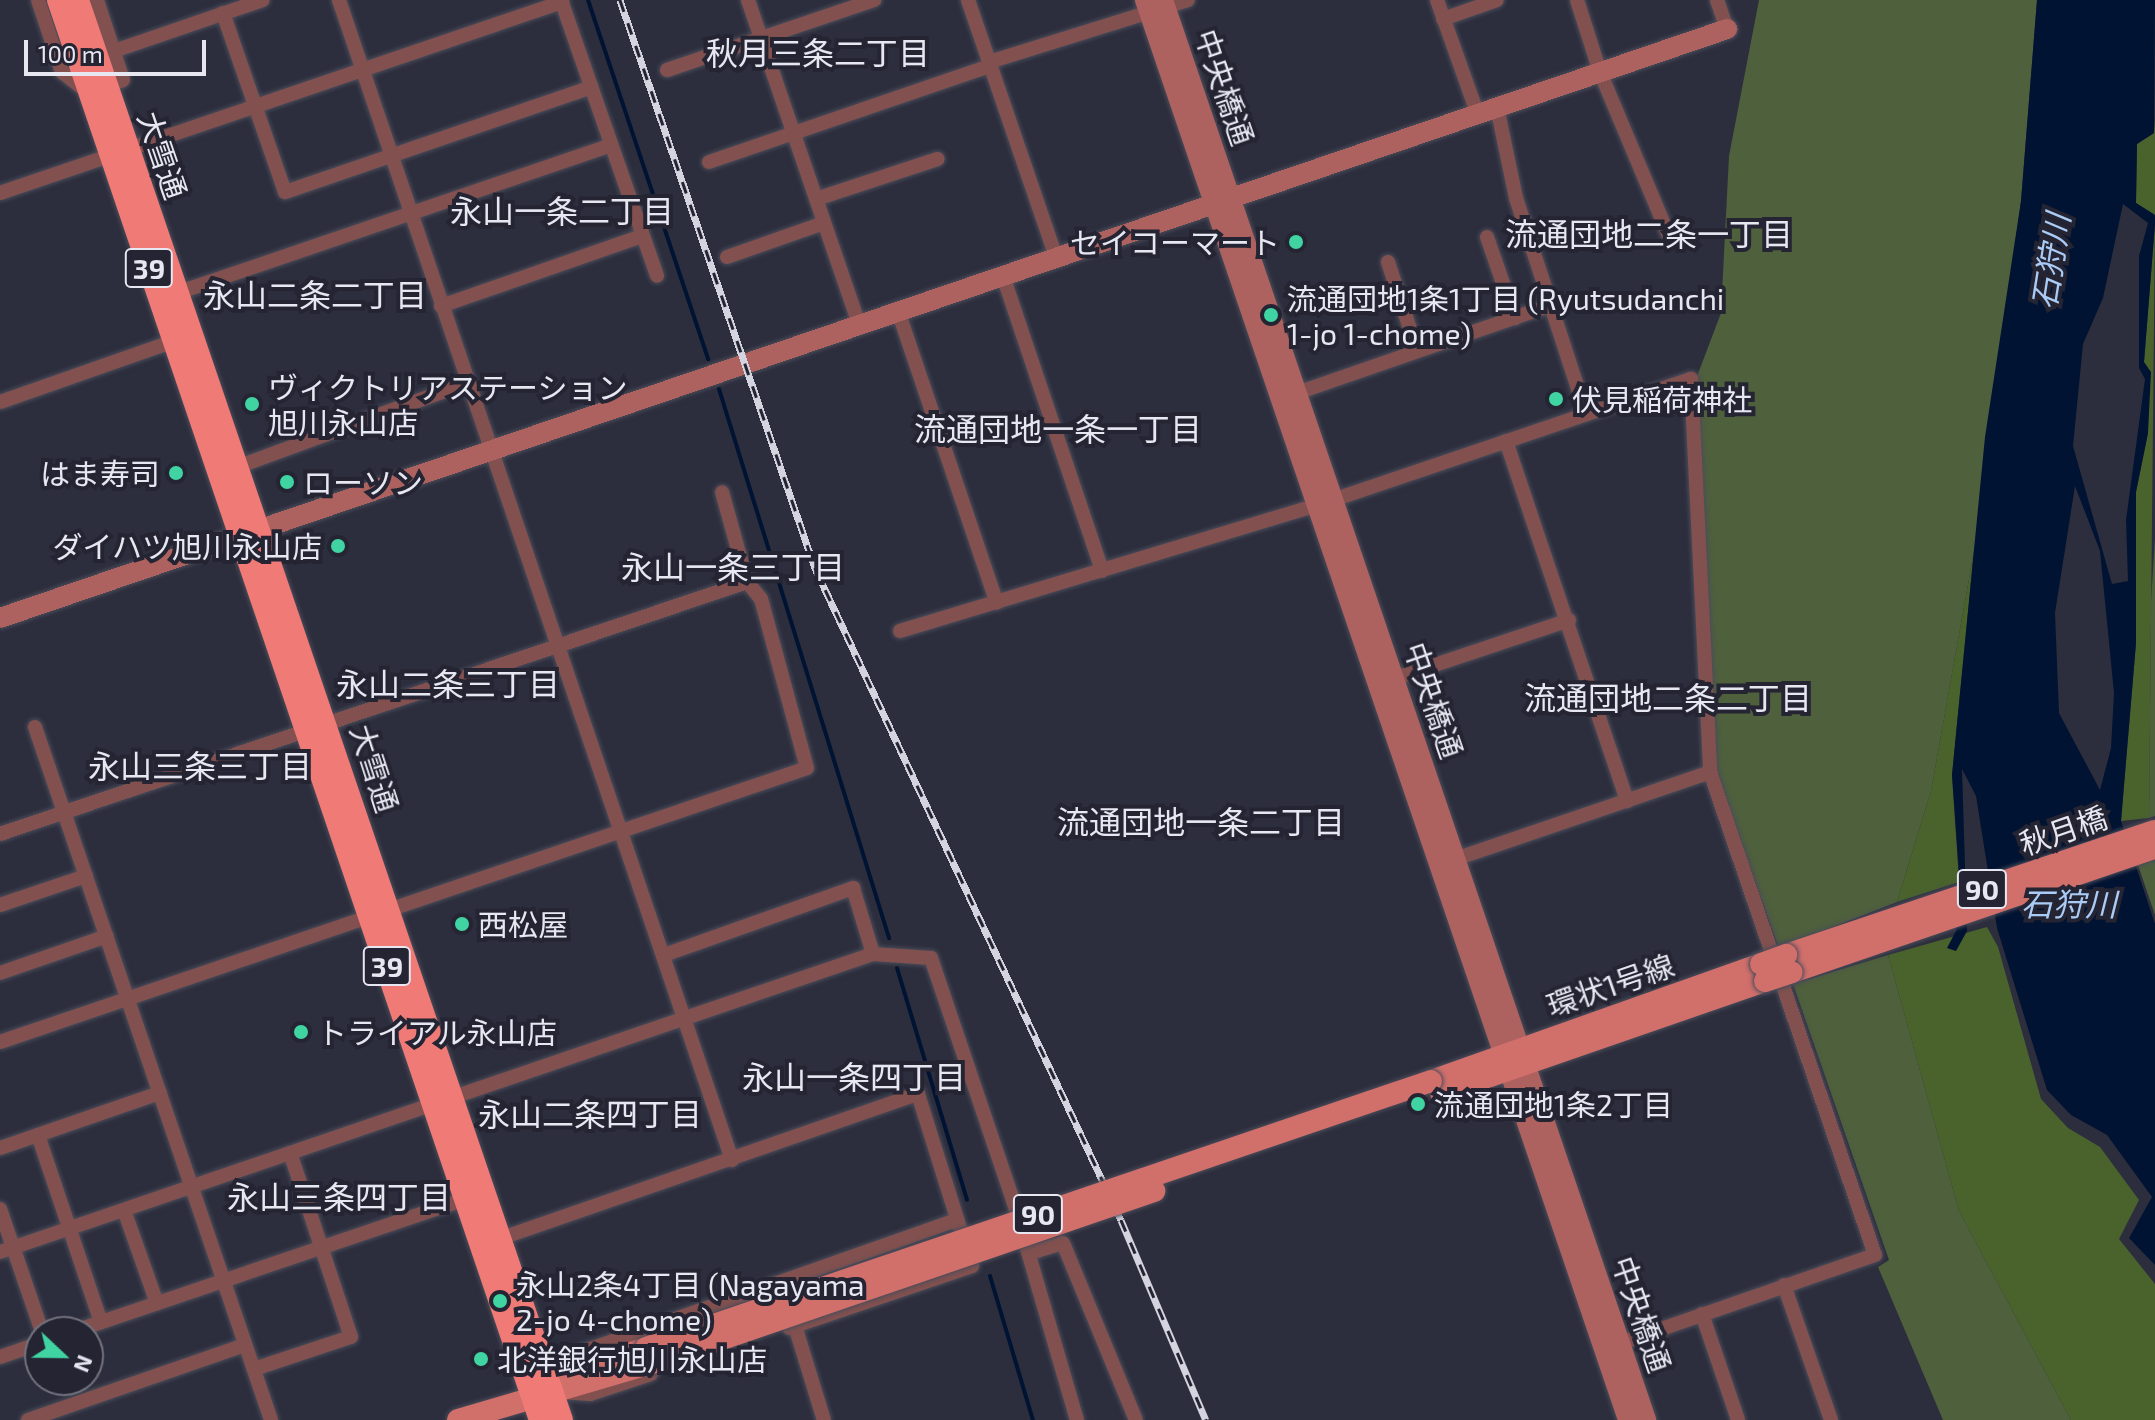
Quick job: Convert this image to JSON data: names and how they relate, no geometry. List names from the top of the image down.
{
  "streets": {
    "highway": ["大雪通", "39"],
    "main road": ["秋月橋", "90", "環状1号線"],
    "street": ["中央橋通"]
  },
  "crossings": [
    ["中央橋通", "環状1号線"],
    ["大雪通", "90"],
    ["大雪通", "環状1号線"],
    ["秋月橋", "環状1号線"],
    ["90", "環状1号線"]
  ],
  "districts": [
    "秋月三条二丁目",
    "永山一条二丁目",
    "流通団地二条一丁目",
    "永山二条二丁目",
    "流通団地一条一丁目",
    "永山一条三丁目",
    "永山二条三丁目",
    "流通団地二条二丁目",
    "永山三条三丁目",
    "流通団地一条二丁目",
    "永山一条四丁目",
    "永山二条四丁目",
    "永山三条四丁目"
  ],
  "water": ["石狩川"],
  "places": [
    "セイコーマート",
    "流通団地1条1丁目 (Ryutsudanchi 1-jo 1-chome)",
    "伏見稲荷神社",
    "ヴィクトリアステーション 旭川永山店",
    "はま寿司",
    "ローソン",
    "ダイハツ旭川永山店",
    "西松屋",
    "トライアル永山店",
    "流通団地1条2丁目",
    "永山2条4丁目 (Nagayama 2-jo 4-chome)",
    "北洋銀行旭川永山店"
  ],
  "scale_bar": "100 m",
  "north": "right"
}
